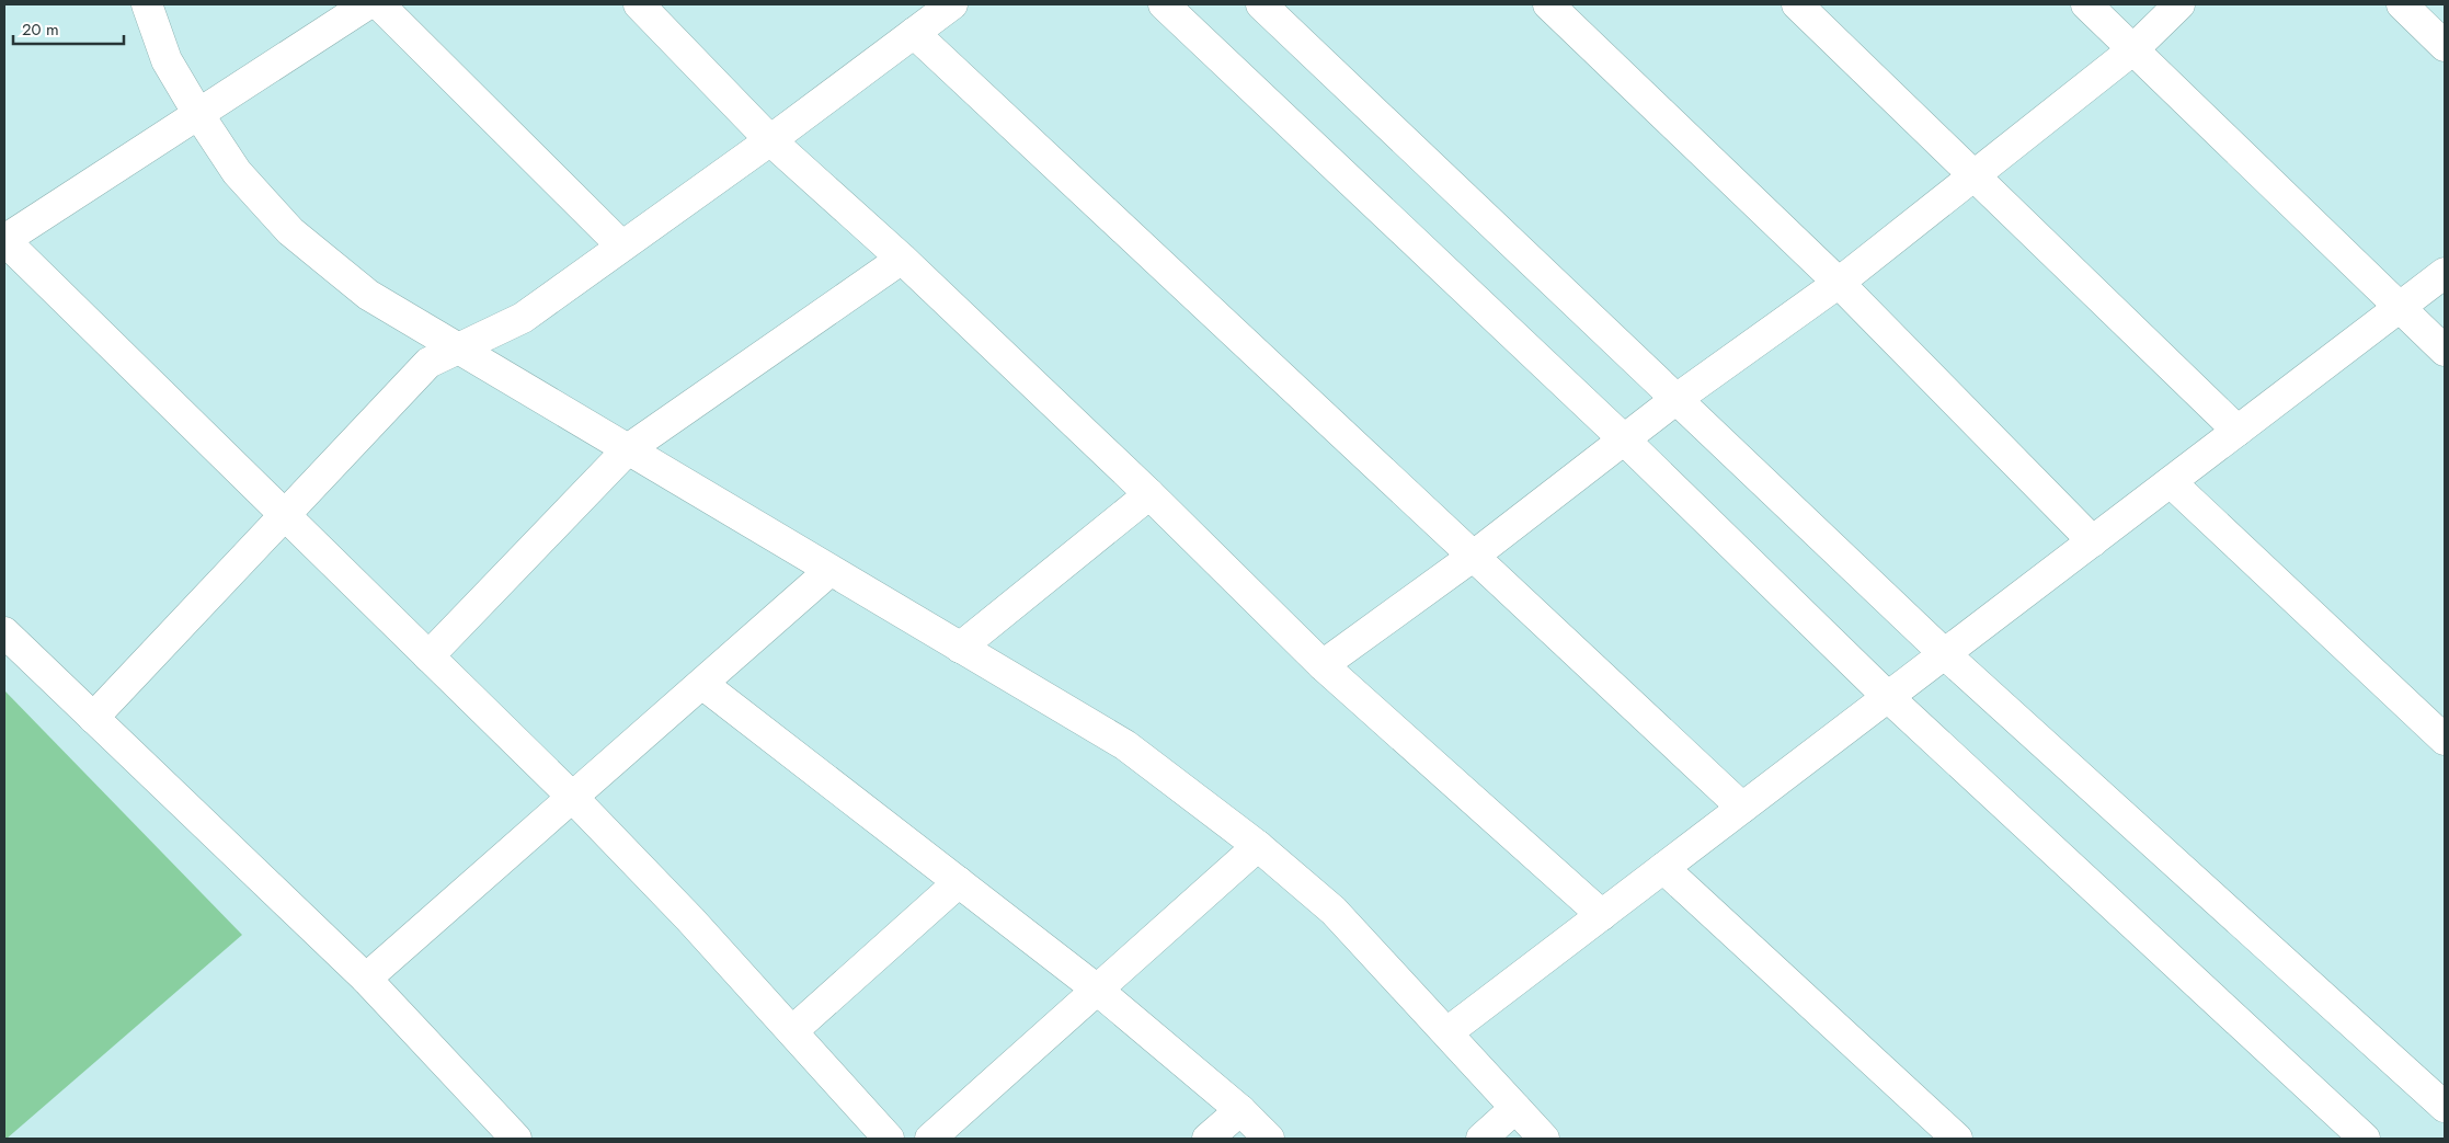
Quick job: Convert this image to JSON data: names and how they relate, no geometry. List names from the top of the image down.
{
  "scale_bar": "20 m"
}
